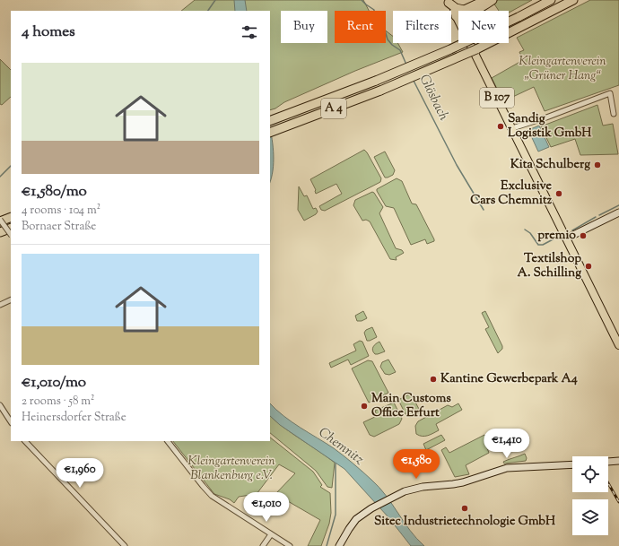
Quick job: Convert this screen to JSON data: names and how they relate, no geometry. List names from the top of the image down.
{
  "streets": {
    "highway": ["A 4"],
    "main road": ["B 107"]
  },
  "water": ["Glösbach", "Chemnitz"],
  "parks": ["Kleingartenverein „Grüner Hang“", "Kleingartenverein Blankenburg e.V."],
  "places": [
    "Sandig Logistik GmbH",
    "Kita Schulberg",
    "Exclusive Cars Chemnitz",
    "premio",
    "Textilshop A. Schilling",
    "Kantine Gewerbepark A4",
    "Main Customs Office Erfurt",
    "Sitec Industrietechnologie GmbH"
  ],
  "page": {
    "chip": [
      "Buy",
      "Rent",
      "Filters",
      "New"
    ],
    "heading": "4 homes",
    "list": [
      {
        "name": "€1,580/mo",
        "note": "4 rooms · 104 m² · Bornaer Straße"
      },
      {
        "name": "€1,010/mo",
        "note": "2 rooms · 58 m² · Heinersdorfer Straße"
      }
    ],
    "price": [
      "€1,410",
      "€1,580",
      "€1,960",
      "€1,010"
    ]
  }
}
